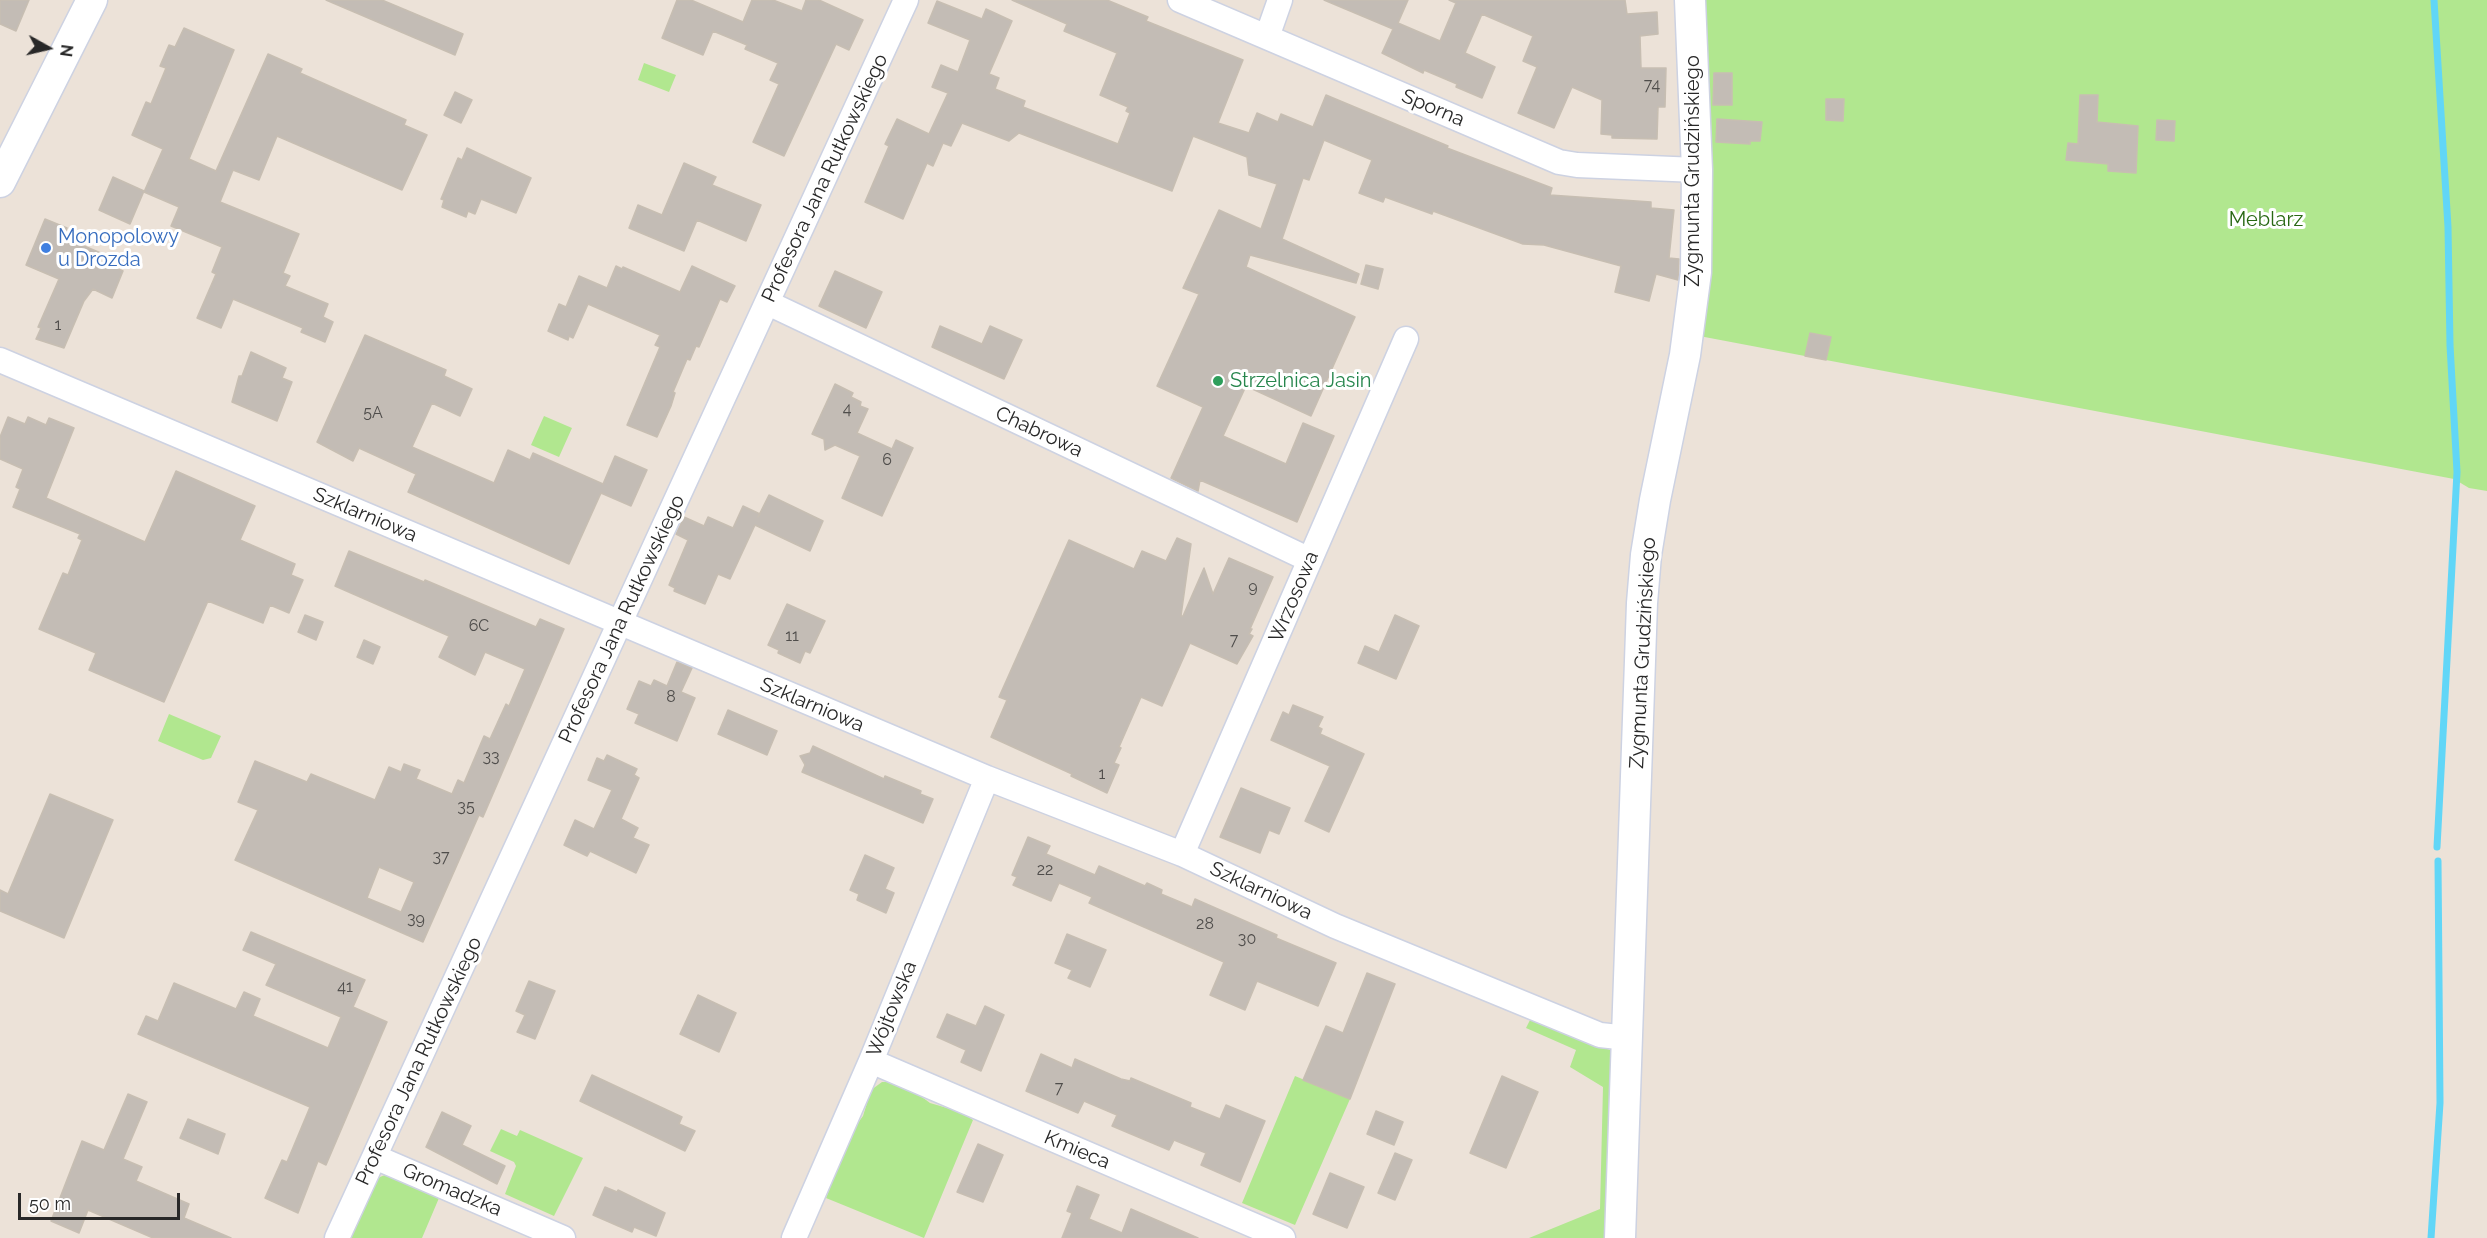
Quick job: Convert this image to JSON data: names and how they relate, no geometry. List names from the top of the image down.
{
  "streets": {
    "street": [
      "Sporna",
      "Zygmunta Grudzińskiego",
      "Profesora Jana Rutkowskiego",
      "Chabrowa",
      "Szklarniowa",
      "Wrzosowa",
      "Wójtowska",
      "Kmieca",
      "Gromadzka"
    ]
  },
  "crossings": [
    ["Sporna", "Zygmunta Grudzińskiego"],
    ["Zygmunta Grudzińskiego", "Szklarniowa"],
    ["Profesora Jana Rutkowskiego", "Chabrowa"],
    ["Profesora Jana Rutkowskiego", "Szklarniowa"],
    ["Profesora Jana Rutkowskiego", "Gromadzka"],
    ["Chabrowa", "Wrzosowa"],
    ["Szklarniowa", "Wrzosowa"],
    ["Szklarniowa", "Wójtowska"],
    ["Wójtowska", "Kmieca"]
  ],
  "parks": ["Meblarz"],
  "places": ["Monopolowy u Drozda", "Strzelnica Jasin"],
  "house_numbers": [
    "74",
    "1",
    "4",
    "5A",
    "6",
    "9",
    "6C",
    "11",
    "7",
    "8",
    "33",
    "1",
    "35",
    "37",
    "22",
    "39",
    "28",
    "30",
    "41",
    "7"
  ],
  "scale_bar": "50 m",
  "north": "right"
}
